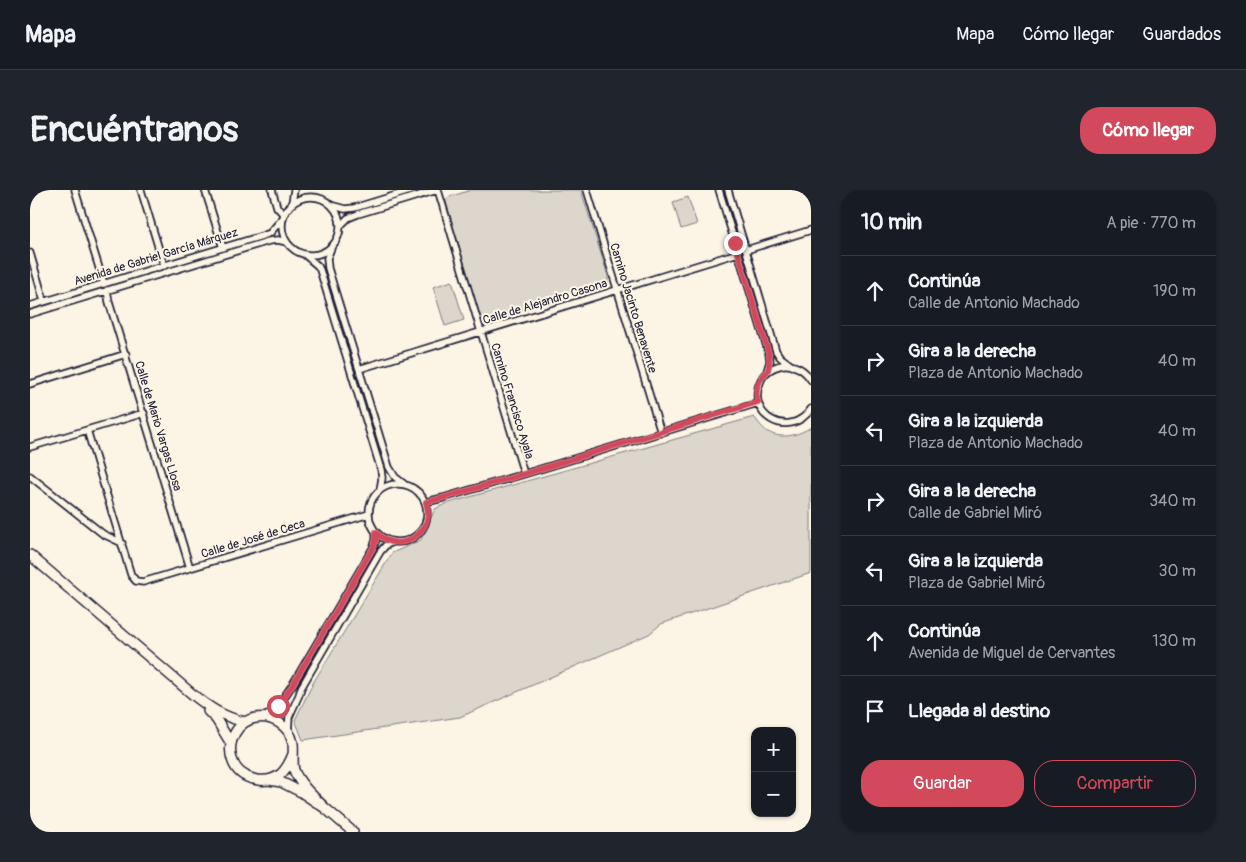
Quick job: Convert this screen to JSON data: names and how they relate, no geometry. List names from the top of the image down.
{
  "streets": {
    "street": [
      "Avenida de Gabriel García Márquez",
      "Calle de Alejandro Casona",
      "Camino Jacinto Benavente",
      "Camino Francisco Ayala",
      "Calle de Mario Vargas Llosa",
      "Calle de José de Ceca"
    ]
  },
  "crossings": [
    ["Avenida de Gabriel García Márquez", "Calle de Mario Vargas Llosa"],
    ["Calle de Alejandro Casona", "Camino Jacinto Benavente"],
    ["Calle de Alejandro Casona", "Camino Francisco Ayala"],
    ["Calle de Mario Vargas Llosa", "Calle de José de Ceca"]
  ],
  "page": {
    "header": "Mapa",
    "nav": ["Mapa", "Cómo llegar", "Guardados"],
    "buttons": [
      "Cómo llegar",
      ["Guardar", "Compartir"]
    ],
    "title": "Encuéntranos",
    "heading": ["10 min", "A pie · 770 m"],
    "list": [
      ["Continúa", "Calle de Antonio Machado", "190 m"],
      ["Gira a la derecha", "Plaza de Antonio Machado", "40 m"],
      ["Gira a la izquierda", "Plaza de Antonio Machado", "40 m"],
      ["Gira a la derecha", "Calle de Gabriel Miró", "340 m"],
      ["Gira a la izquierda", "Plaza de Gabriel Miró", "30 m"],
      ["Continúa", "Avenida de Miguel de Cervantes", "130 m"],
      "Llegada al destino"
    ],
    "map_buttons": ["+", "−"]
  }
}
